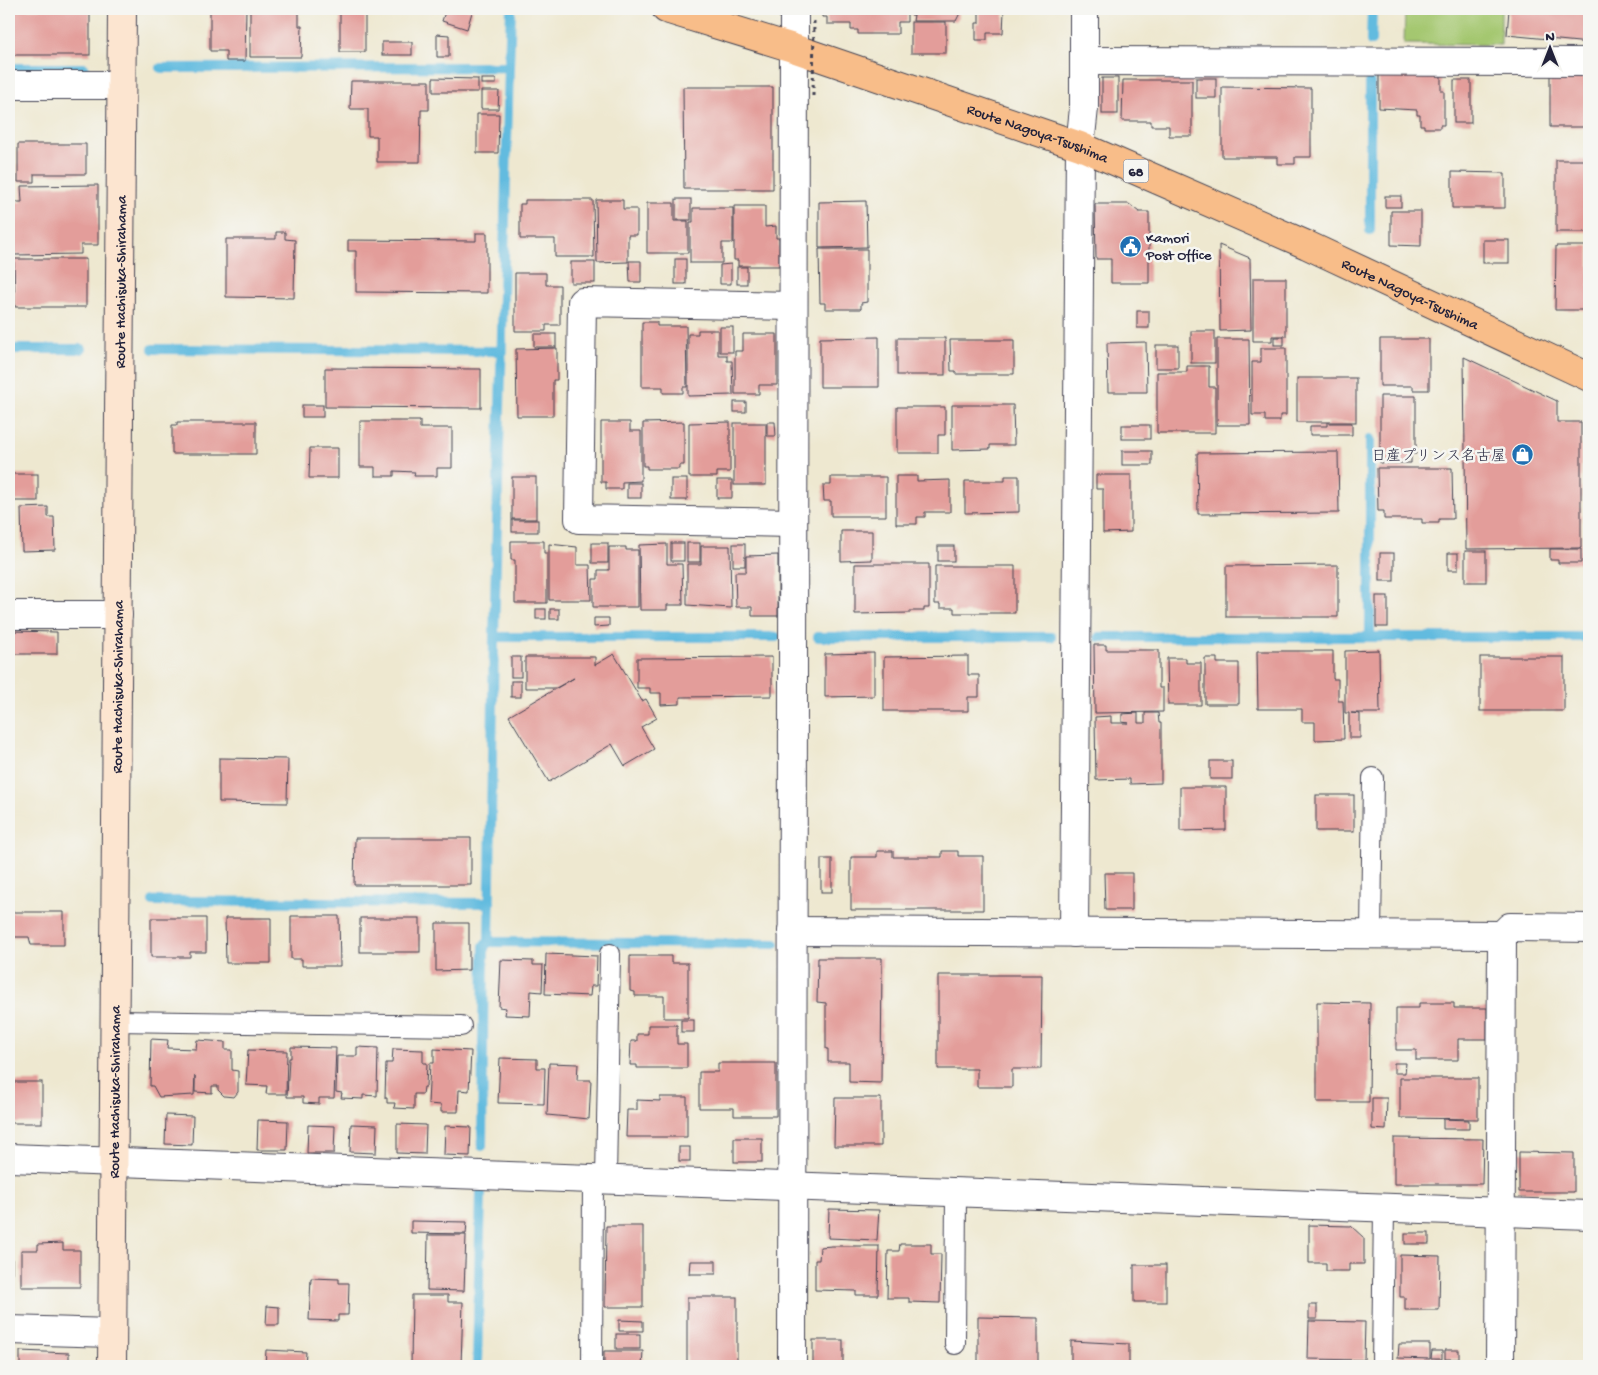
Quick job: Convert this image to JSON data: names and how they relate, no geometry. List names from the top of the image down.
{
  "streets": {
    "main road": ["Route Nagoya-Tsushima", "68", "Route Hachisuka-Shirahama"]
  },
  "places": {
    "public building": ["Kamori Post Office"],
    "shop": ["日産プリンス名古屋"]
  },
  "north": "top"
}
